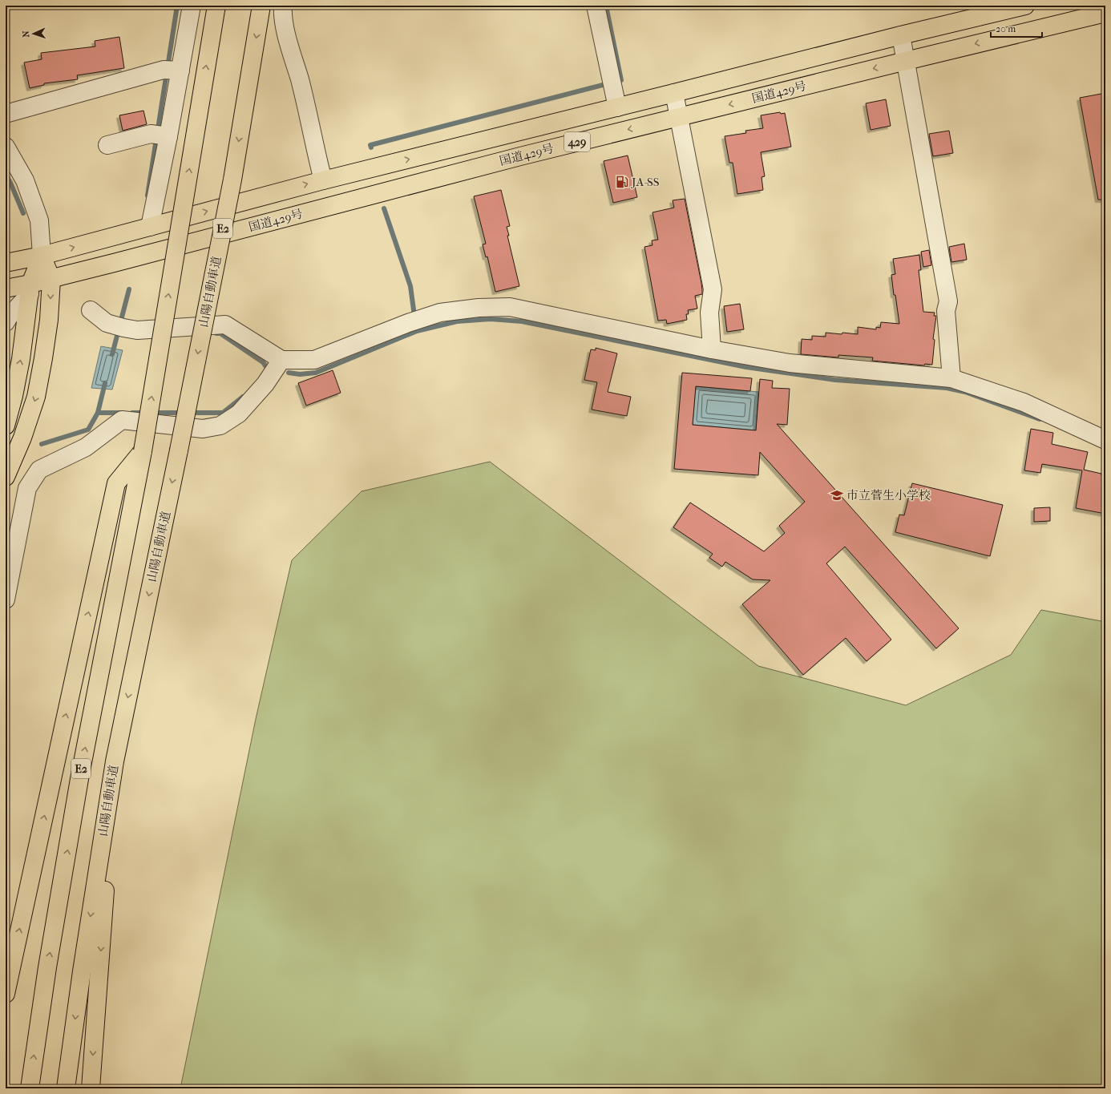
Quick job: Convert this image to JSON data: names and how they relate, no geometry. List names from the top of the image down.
{
  "streets": {
    "highway": [
      "国道429号",
      "429",
      "E2",
      "山陽自動車道"
    ]
  },
  "places": {
    "fuel station": ["JA-SS"],
    "school or university": ["市立菅生小学校"]
  },
  "scale_bar": "20 m",
  "north": "left"
}
